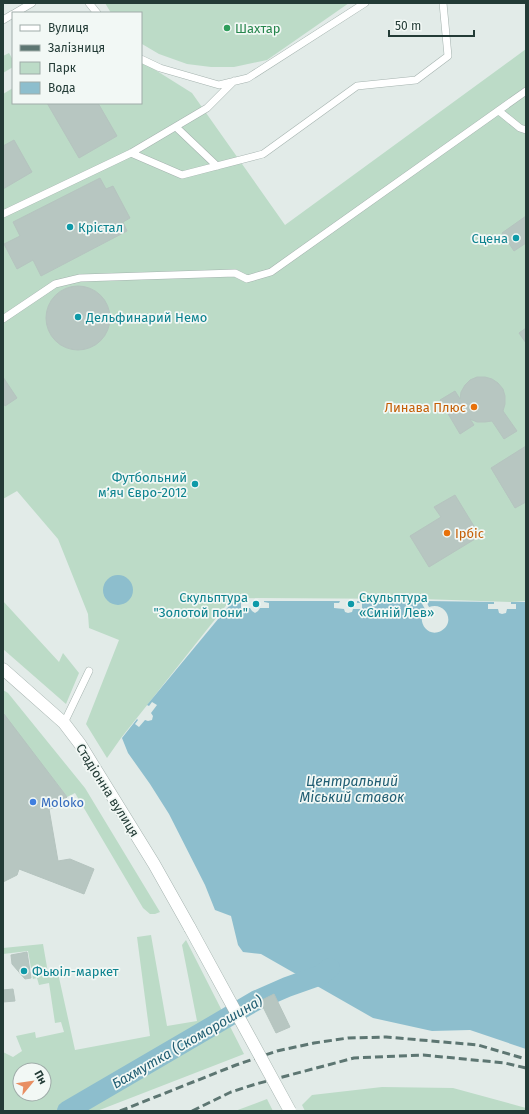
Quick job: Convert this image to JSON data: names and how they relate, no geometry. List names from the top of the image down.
{
  "streets": {
    "street": ["Стадіонна вулиця"]
  },
  "water": ["Центральний Міський ставок", "Бахмутка (Скоморошина)"],
  "places": [
    "Шахтар",
    "Крістал",
    "Сцена",
    "Дельфинарий Немо",
    "Линава Плюс",
    "Футбольний мʼяч Євро-2012",
    "Ірбіс",
    "Скульптура \"Золотой пони\"",
    "Скульптура «Синій Лев»",
    "Moloko",
    "Фьюіл-маркет"
  ],
  "legend": [
    "Вулиця",
    "Залізниця",
    "Парк",
    "Вода"
  ],
  "scale_bar": "50 m",
  "north": "top right"
}
